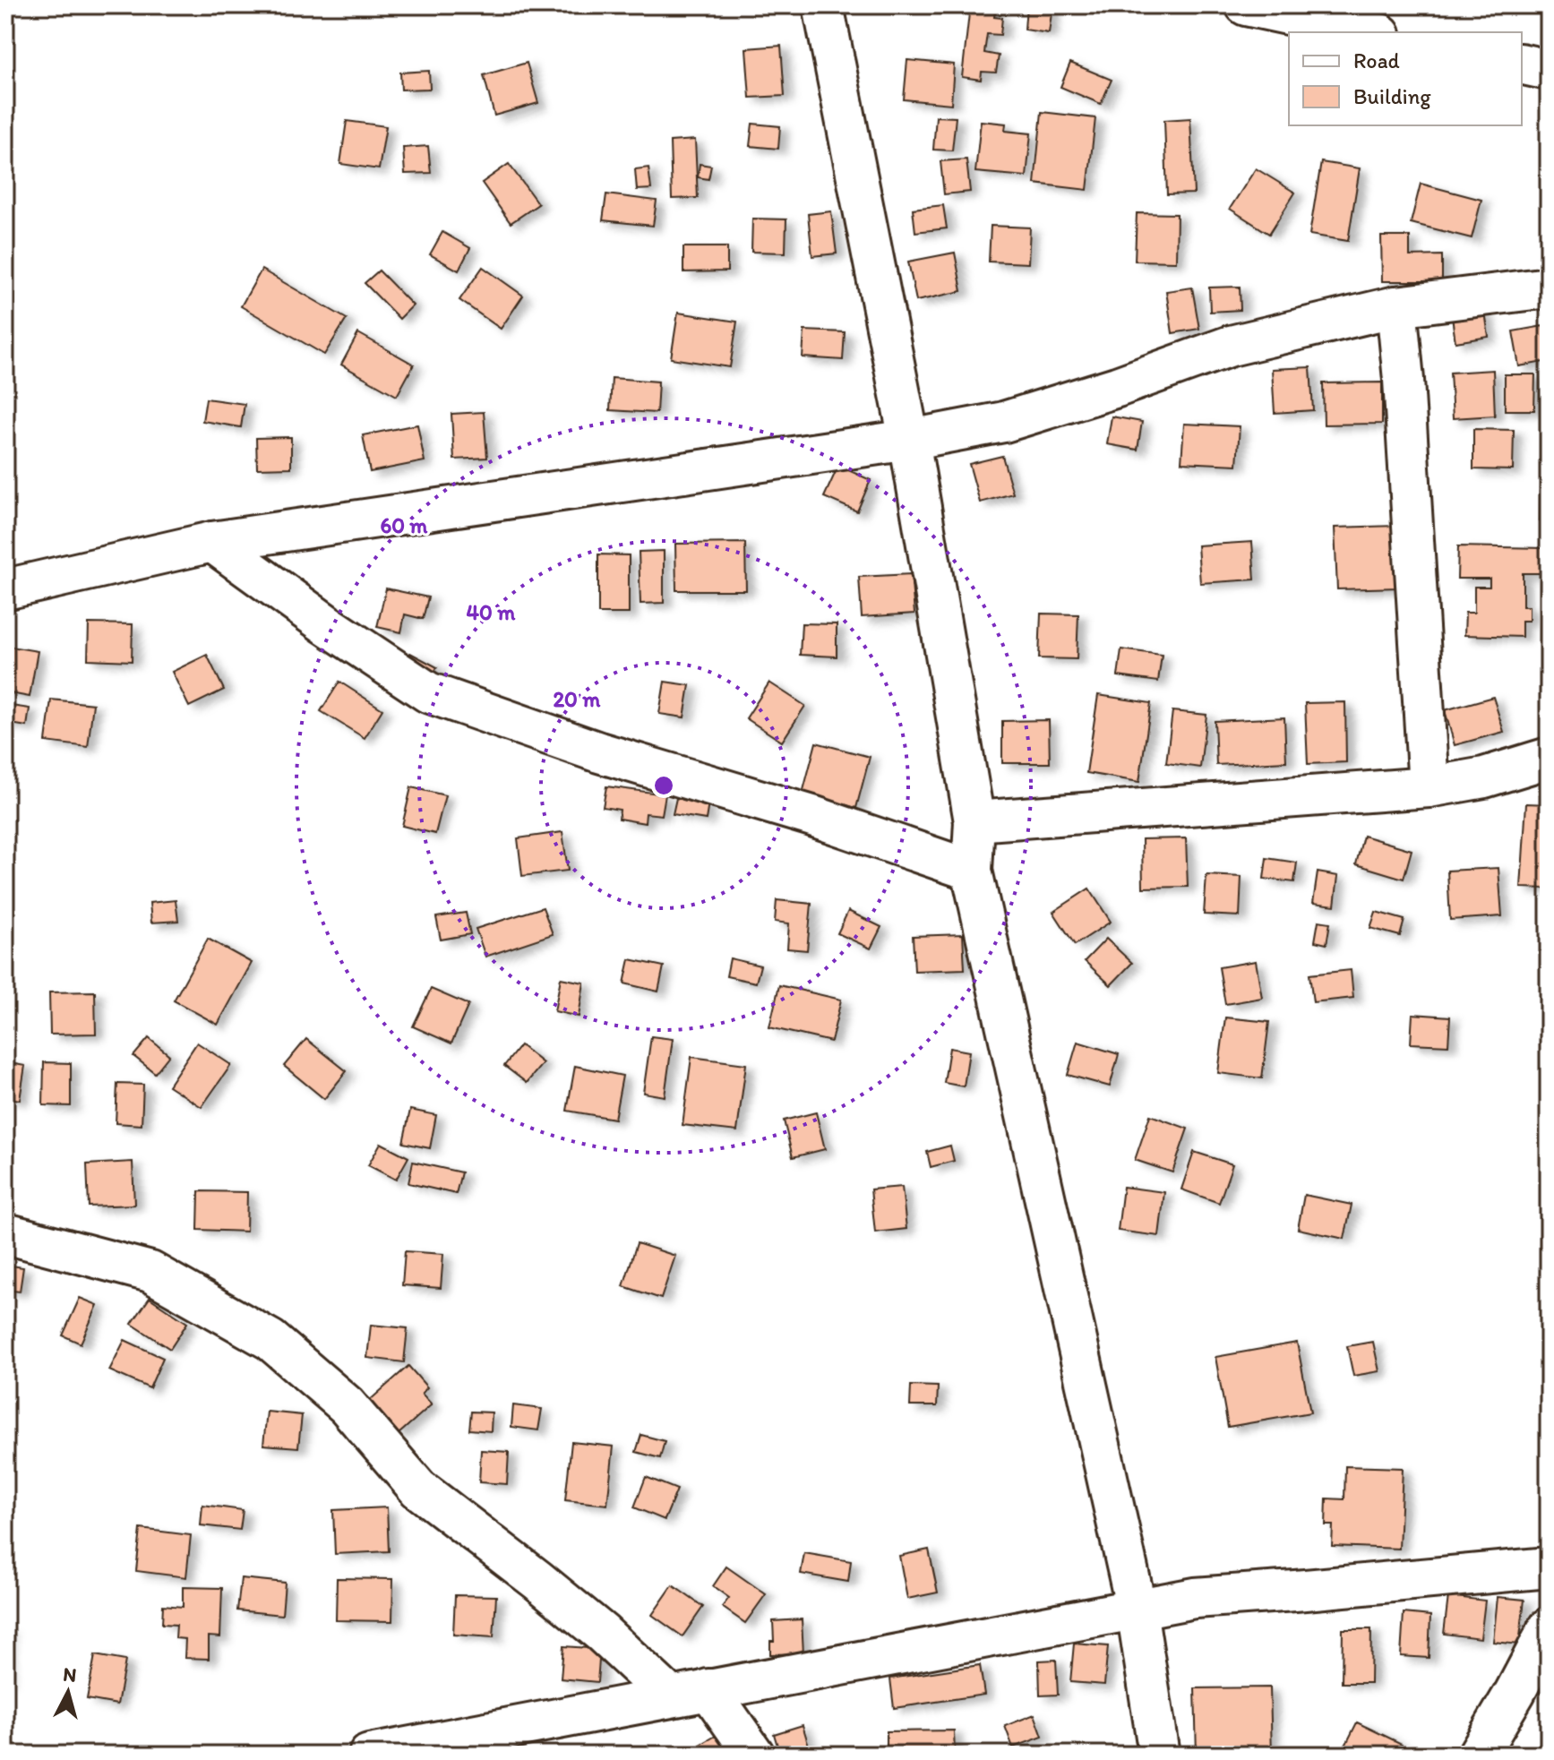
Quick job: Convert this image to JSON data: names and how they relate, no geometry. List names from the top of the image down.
{
  "legend": ["Road", "Building"],
  "north": "top",
  "rings": ["60 m", "40 m", "20 m"]
}
